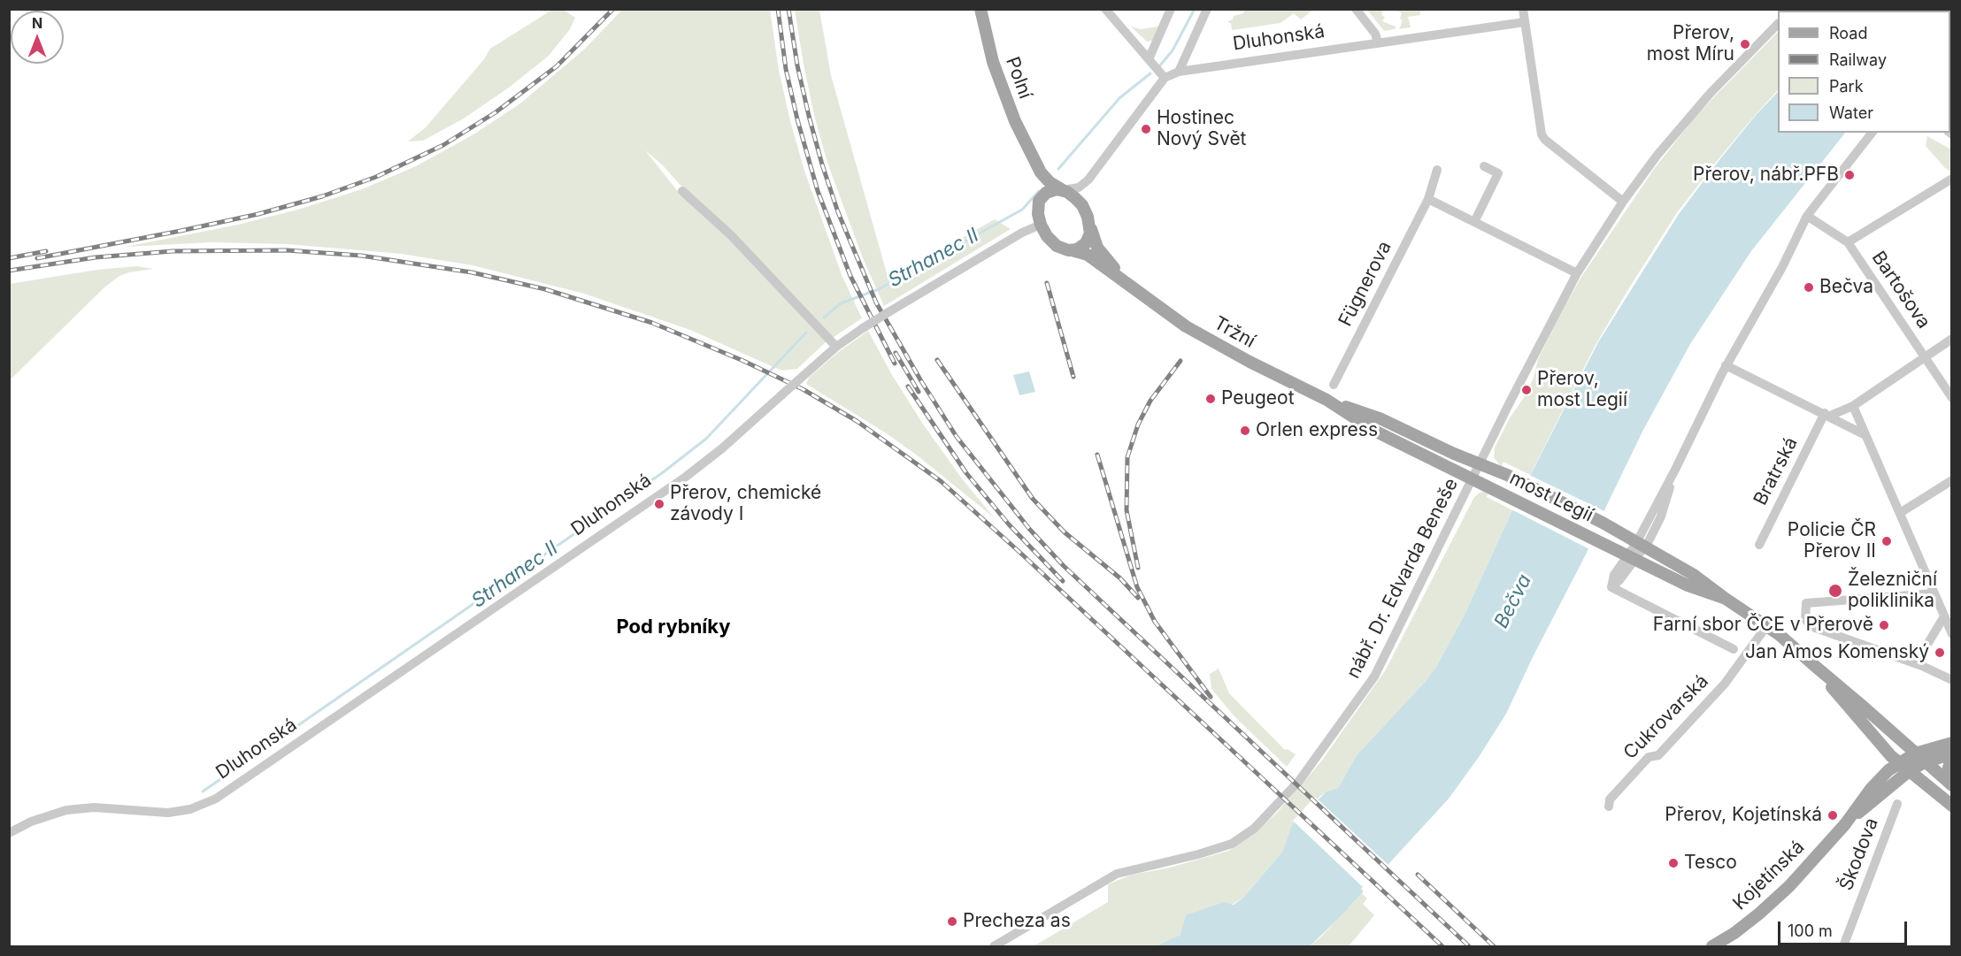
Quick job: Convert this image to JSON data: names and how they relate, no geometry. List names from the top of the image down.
{
  "streets": {
    "main road": [
      "Dluhonská",
      "Polní",
      "Tržní",
      "most Legií",
      "Kojetínská"
    ],
    "street": [
      "Fügnerova",
      "Bartošova",
      "Bratrská",
      "nábř. Dr. Edvarda Beneše",
      "Cukrovarská",
      "Škodova"
    ]
  },
  "crossings": [
    ["Dluhonská", "Polní"],
    ["Dluhonská", "Tržní"],
    ["Polní", "Tržní"],
    ["Tržní", "most Legií"],
    ["Tržní", "nábř. Dr. Edvarda Beneše"]
  ],
  "districts": ["Pod rybníky"],
  "water": ["Strhanec II", "Bečva"],
  "places": [
    "Přerov, most Míru",
    "Hostinec Nový Svět",
    "Přerov, nábř.PFB",
    "Bečva",
    "Přerov, most Legií",
    "Peugeot",
    "Orlen express",
    "Přerov, chemické závody I",
    "Policie ČR Přerov II",
    "Železniční poliklinika",
    "Farní sbor ČCE v Přerově",
    "Jan Amos Komenský",
    "Přerov, Kojetínská",
    "Tesco",
    "Precheza as"
  ],
  "legend": [
    "Road",
    "Railway",
    "Park",
    "Water"
  ],
  "scale_bar": "100 m",
  "north": "top"
}
